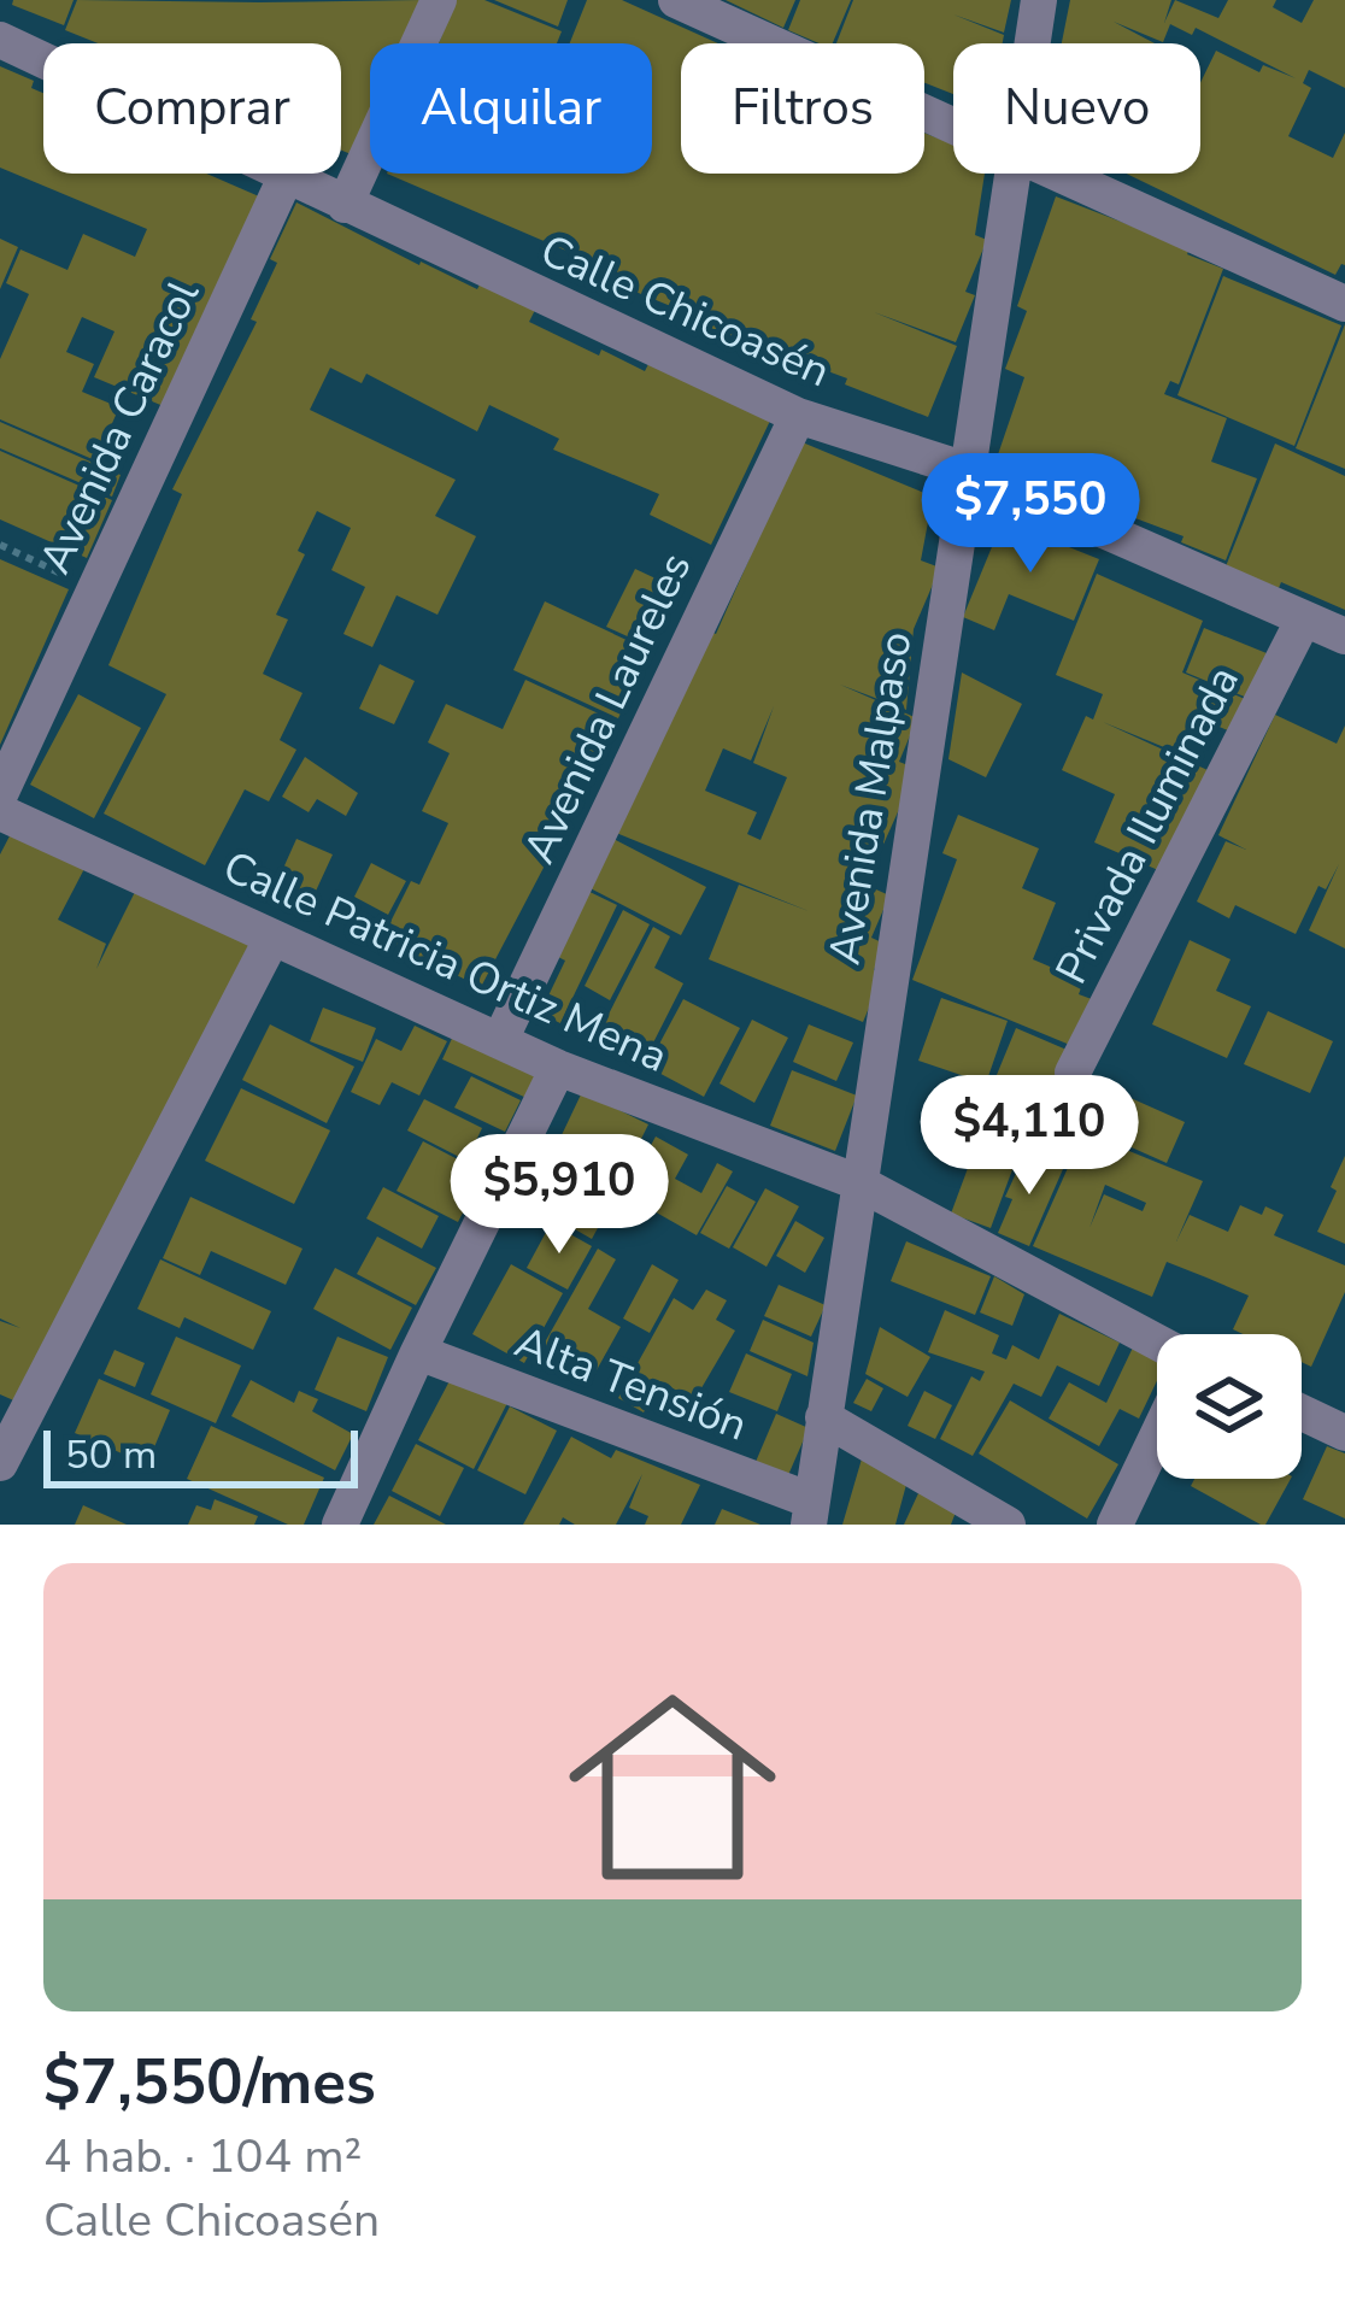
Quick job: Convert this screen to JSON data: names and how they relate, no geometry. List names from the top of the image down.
{
  "streets": {
    "street": [
      "Calle Chicoasén",
      "Avenida Caracol",
      "Avenida Laureles",
      "Avenida Malpaso",
      "Privada Iluminada",
      "Calle Patricia Ortiz Mena",
      "Alta Tensión"
    ]
  },
  "crossings": [
    ["Calle Chicoasén", "Avenida Caracol"],
    ["Calle Chicoasén", "Avenida Laureles"],
    ["Calle Chicoasén", "Avenida Malpaso"],
    ["Calle Chicoasén", "Privada Iluminada"],
    ["Avenida Laureles", "Calle Patricia Ortiz Mena"],
    ["Avenida Malpaso", "Calle Patricia Ortiz Mena"],
    ["Avenida Malpaso", "Alta Tensión"]
  ],
  "scale_bar": "50 m",
  "page": {
    "chip": [
      "Comprar",
      "Alquilar",
      "Filtros",
      "Nuevo"
    ],
    "price": ["$7,550", "$4,110", "$5,910"],
    "scale": "50 m",
    "list": [
      {
        "name": "$7,550/mes",
        "note": "4 hab. · 104 m² · Calle Chicoasén"
      }
    ]
  }
}
